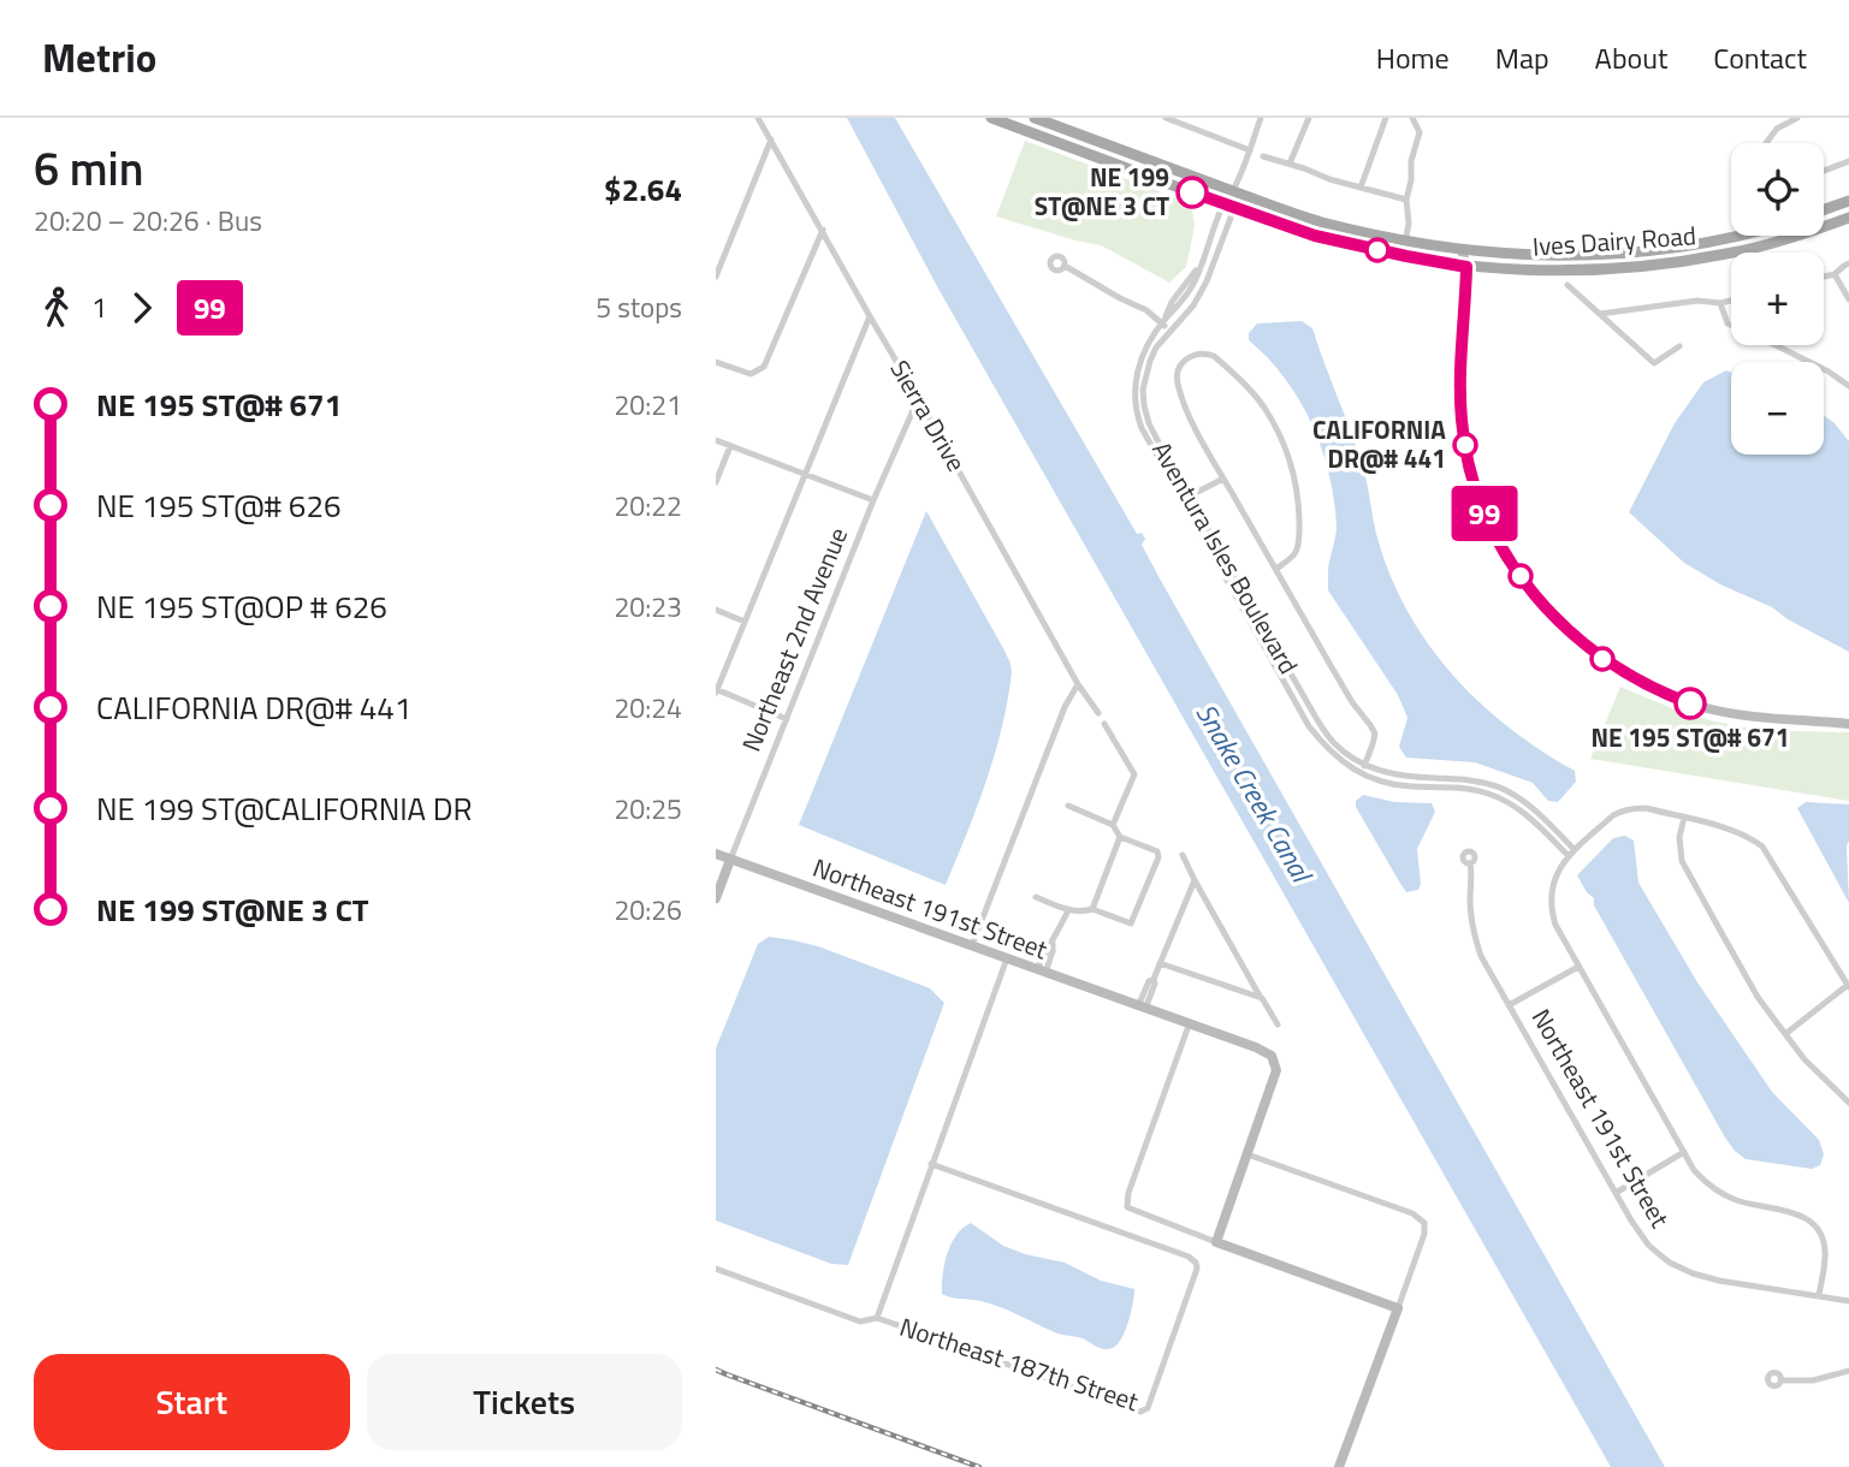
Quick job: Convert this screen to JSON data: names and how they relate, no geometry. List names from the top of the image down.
{
  "streets": {
    "main road": ["Ives Dairy Road"],
    "street": [
      "Sierra Drive",
      "Aventura Isles Boulevard",
      "Northeast 2nd Avenue",
      "Northeast 191st Street",
      "Northeast 187th Street"
    ]
  },
  "crossings": [
    ["Ives Dairy Road", "Aventura Isles Boulevard"],
    ["Sierra Drive", "Northeast 2nd Avenue"],
    ["Northeast 2nd Avenue", "Northeast 191st Street"]
  ],
  "water": ["Snake Creek Canal"],
  "places": ["NE 199 ST@NE 3 CT", "CALIFORNIA DR@# 441", "NE 195 ST@# 671"],
  "lines": ["bus line 99"],
  "page": {
    "header": "Metrio",
    "nav": [
      "Home",
      "Map",
      "About",
      "Contact"
    ],
    "heading": ["6 min", "20:20 – 20:26 · Bus", "$2.64"],
    "on_map": "99",
    "map_buttons": ["+", "−"],
    "legs": ["1", "99", "5 stops"],
    "list": [
      {
        "name": "NE 195 ST@# 671",
        "value": "20:21"
      },
      {
        "name": "NE 195 ST@# 626",
        "value": "20:22"
      },
      {
        "name": "NE 195 ST@OP # 626",
        "value": "20:23"
      },
      {
        "name": "CALIFORNIA DR@# 441",
        "value": "20:24"
      },
      {
        "name": "NE 199 ST@CALIFORNIA DR",
        "value": "20:25"
      },
      {
        "name": "NE 199 ST@NE 3 CT",
        "value": "20:26"
      }
    ],
    "buttons": ["Start", "Tickets"]
  }
}
